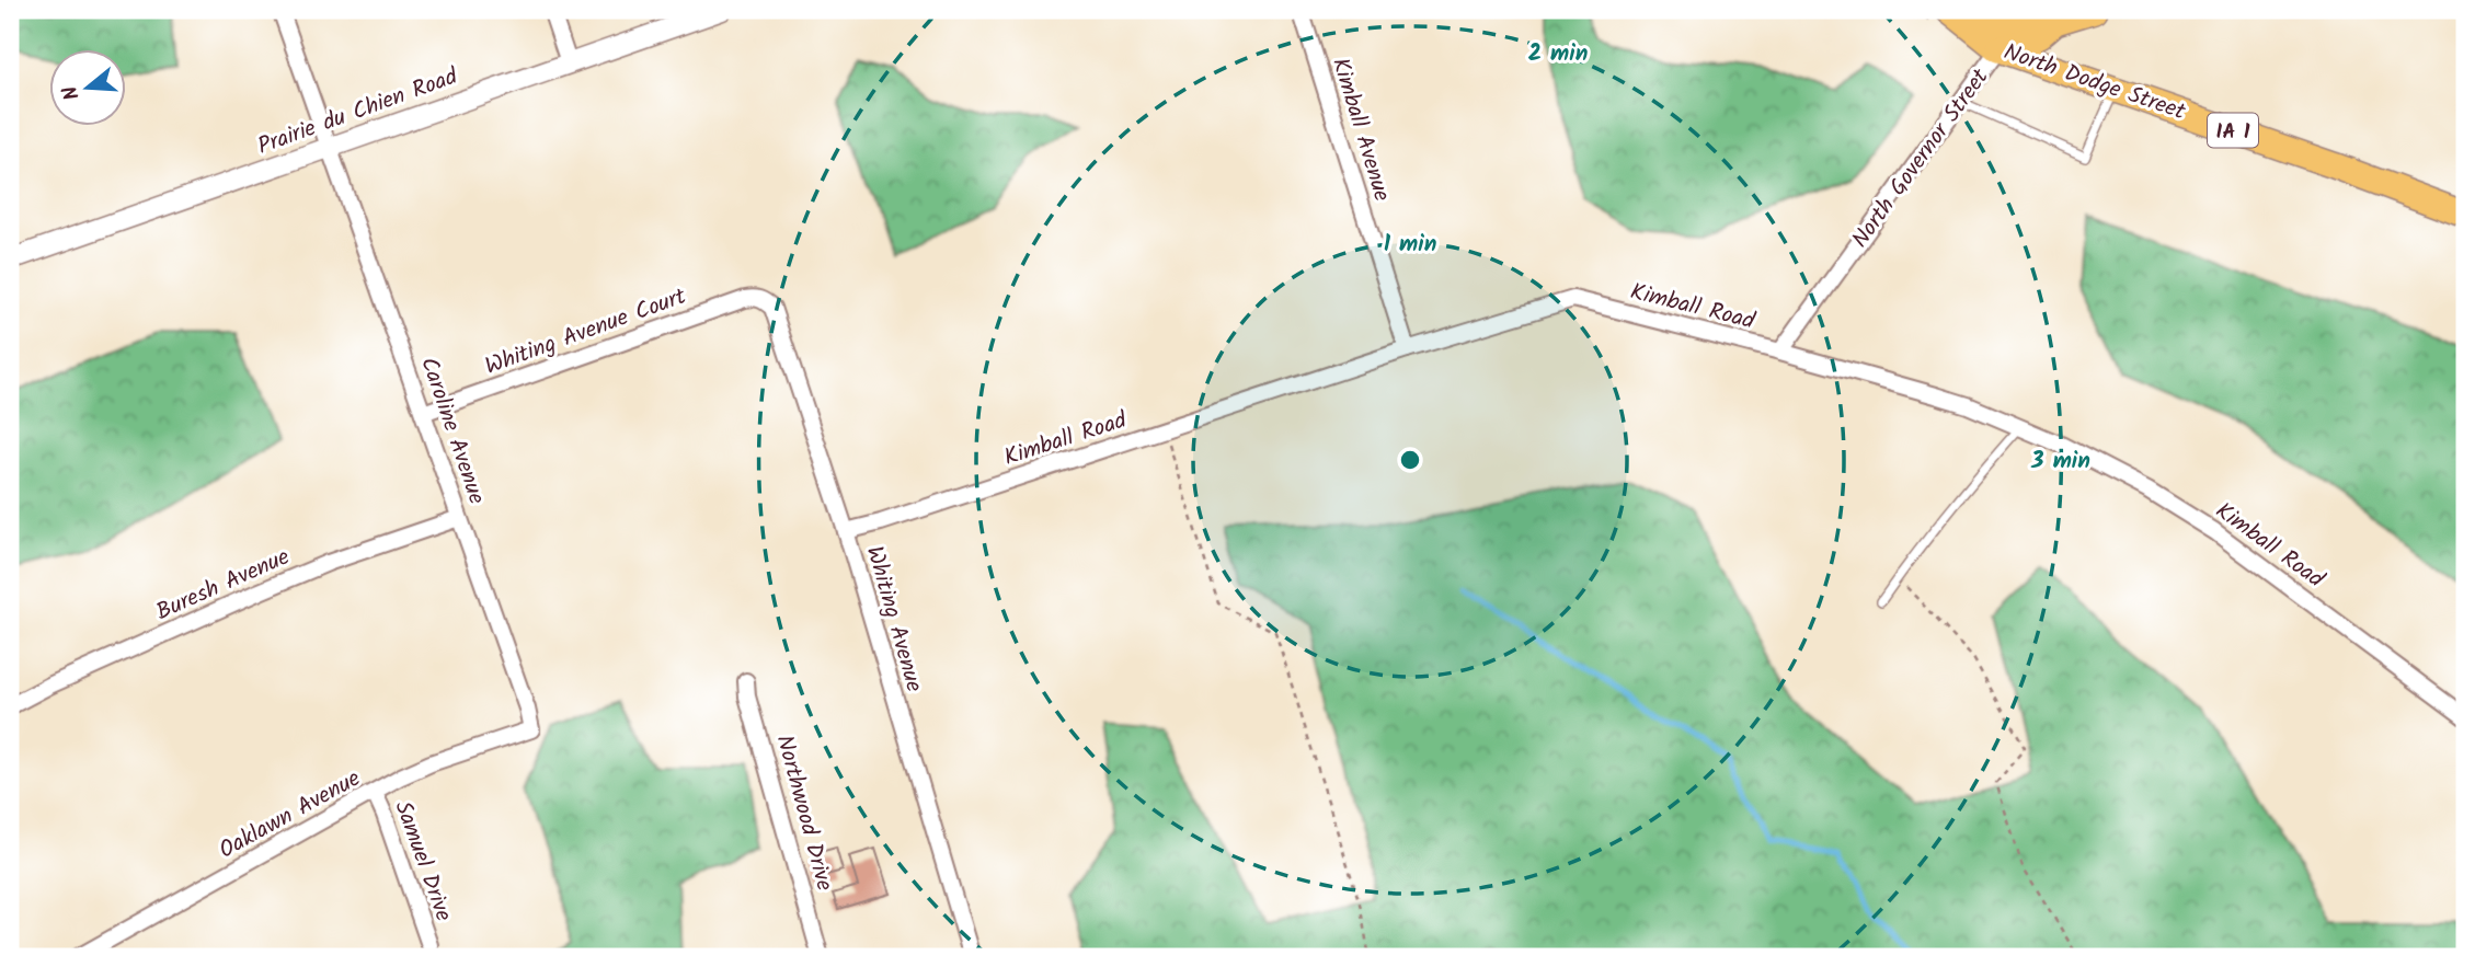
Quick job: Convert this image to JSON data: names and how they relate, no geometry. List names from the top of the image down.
{
  "streets": {
    "main road": ["North Dodge Street", "IA 1", "North Governor Street"],
    "street": [
      "Prairie du Chien Road",
      "Kimball Avenue",
      "Kimball Road",
      "Whiting Avenue Court",
      "Caroline Avenue",
      "Buresh Avenue",
      "Whiting Avenue",
      "Northwood Drive",
      "Oaklawn Avenue",
      "Samuel Drive"
    ]
  },
  "crossings": [
    ["North Dodge Street", "North Governor Street"],
    ["Prairie du Chien Road", "Caroline Avenue"],
    ["Kimball Avenue", "Kimball Road"],
    ["North Governor Street", "Kimball Road"],
    ["Kimball Road", "Whiting Avenue"],
    ["Whiting Avenue Court", "Caroline Avenue"],
    ["Whiting Avenue Court", "Whiting Avenue"],
    ["Caroline Avenue", "Buresh Avenue"],
    ["Caroline Avenue", "Oaklawn Avenue"],
    ["Oaklawn Avenue", "Samuel Drive"]
  ],
  "north": "left",
  "rings": ["2 min", "1 min", "3 min"]
}
